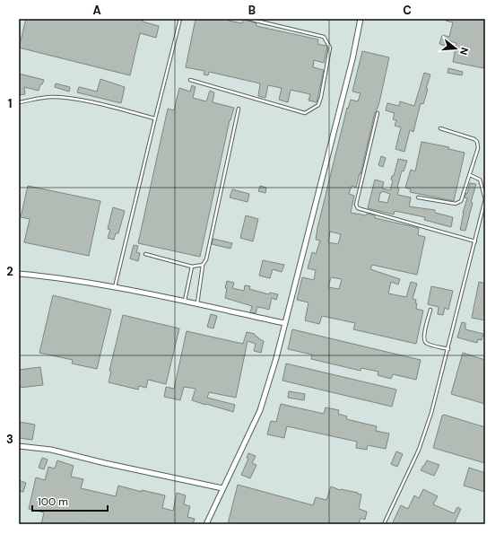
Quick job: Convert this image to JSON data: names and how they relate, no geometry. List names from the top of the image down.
{
  "scale_bar": "100 m",
  "north": "right",
  "grid": {
    "columns": ["A", "B", "C"],
    "rows": ["1", "2", "3"]
  }
}
